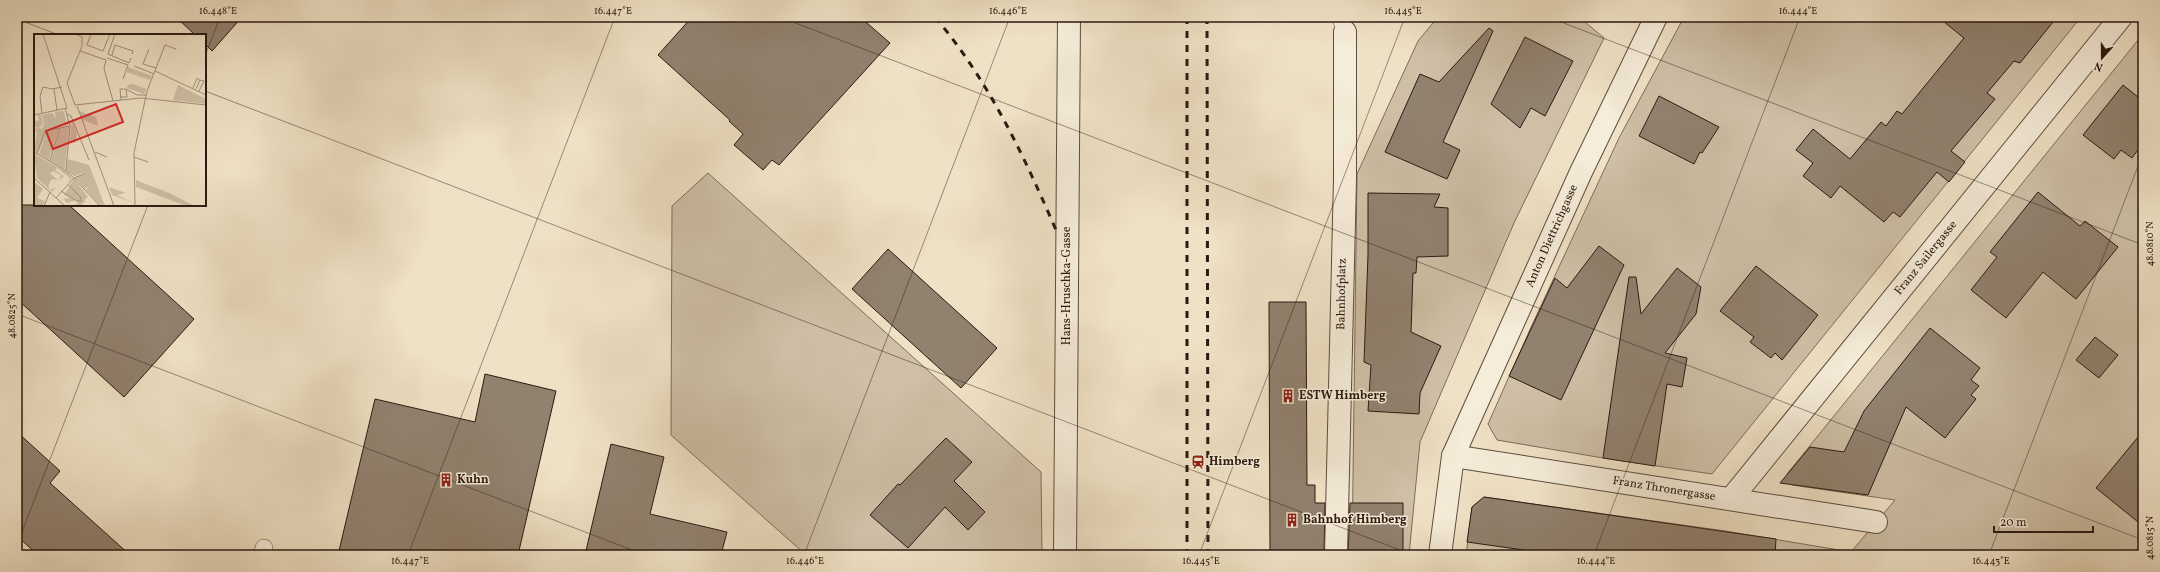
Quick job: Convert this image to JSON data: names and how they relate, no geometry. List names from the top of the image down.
{
  "streets": {
    "street": [
      "Anton Diettrichgasse",
      "Franz Sailergasse",
      "Hans-Hruschka-Gasse",
      "Bahnhofplatz",
      "Franz Thronergasse"
    ]
  },
  "crossings": [
    ["Anton Diettrichgasse", "Franz Thronergasse"],
    ["Franz Sailergasse", "Franz Thronergasse"]
  ],
  "places": {
    "building": ["ESTW Himberg", "Kuhn", "Bahnhof Himberg"],
    "station": ["Himberg"]
  },
  "scale_bar": "20 m",
  "north": "bottom",
  "coordinates": [
    "16.448°E",
    "16.447°E",
    "16.446°E",
    "16.445°E",
    "16.444°E",
    "48.0810°N",
    "48.0825°N",
    "48.0815°N",
    "16.443°E"
  ]
}
